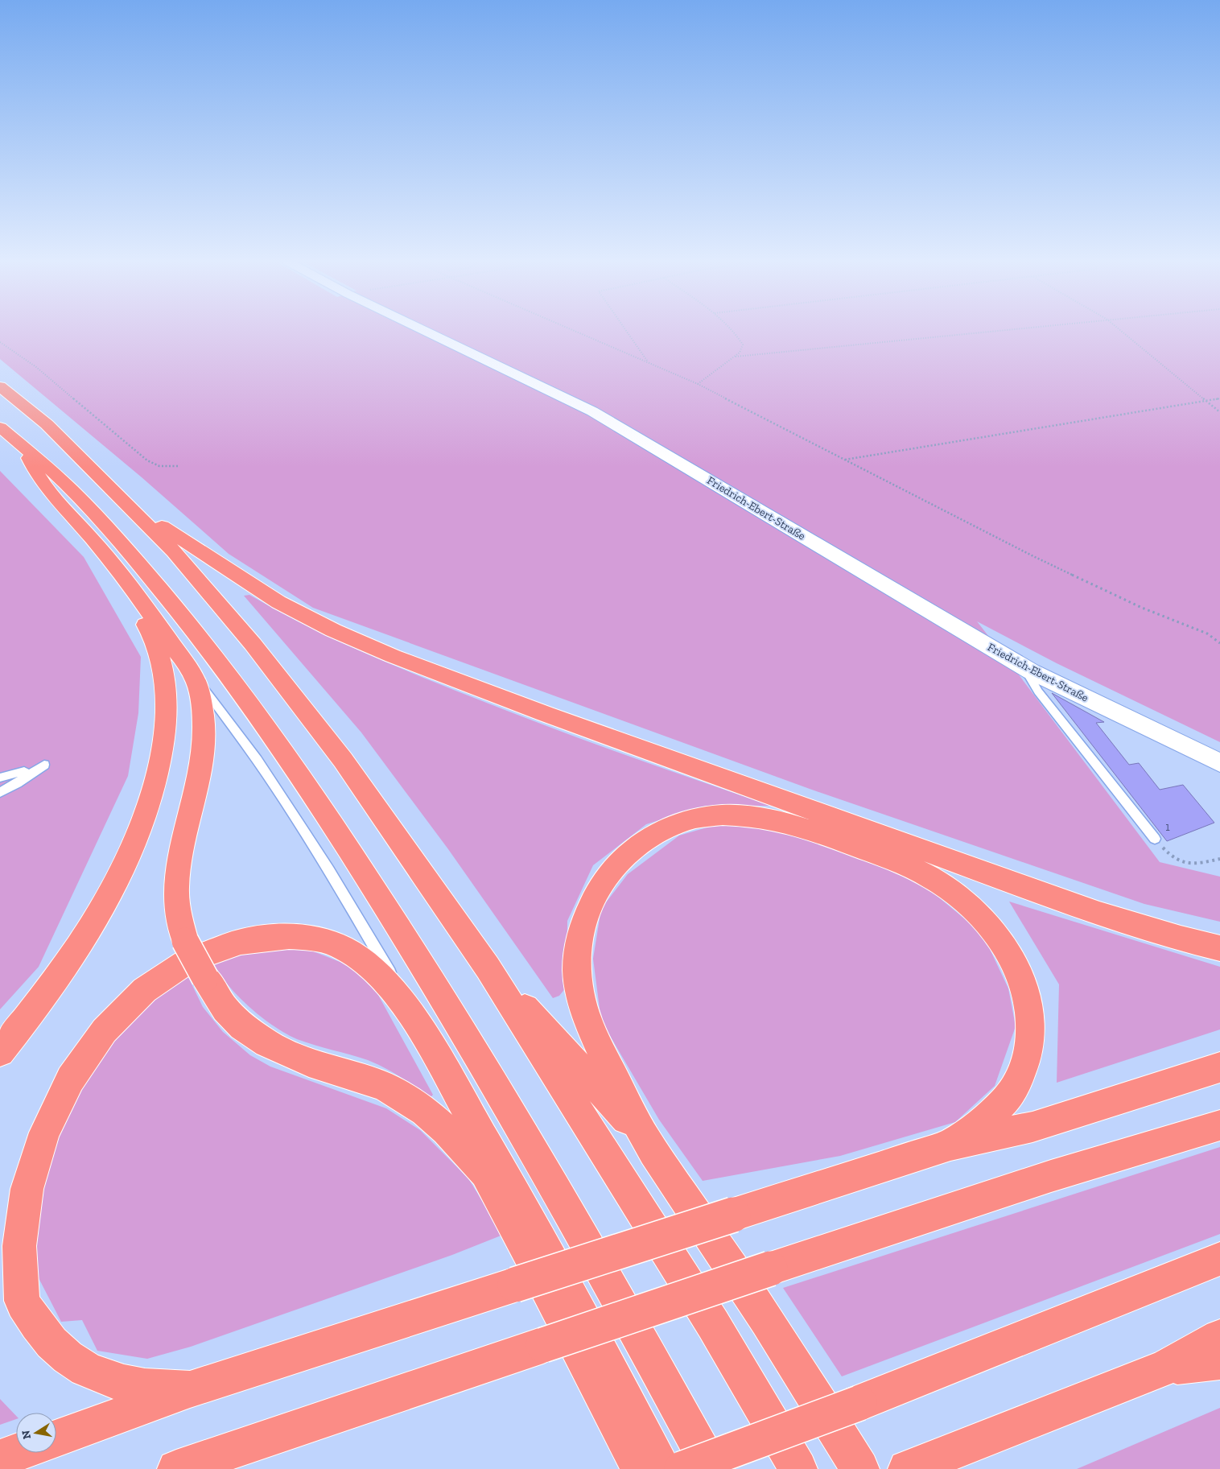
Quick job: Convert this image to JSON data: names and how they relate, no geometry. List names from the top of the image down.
{
  "streets": {
    "main road": ["Friedrich-Ebert-Straße"]
  },
  "house_numbers": ["1"],
  "north": "left"
}
